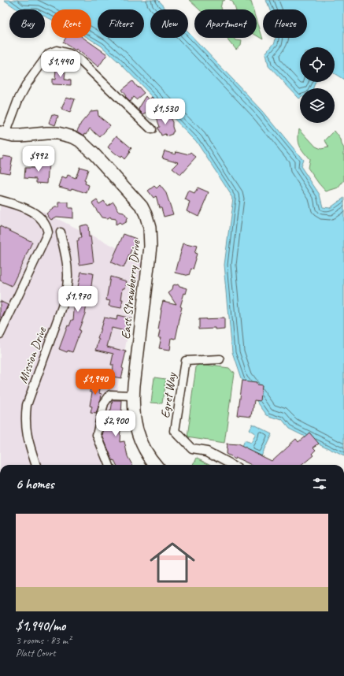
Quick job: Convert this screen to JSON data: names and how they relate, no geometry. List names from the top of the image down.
{
  "streets": {
    "street": ["East Strawberry Drive", "Mission Drive", "Egret Way"]
  },
  "page": {
    "chip": [
      "Buy",
      "Rent",
      "Filters",
      "New",
      "Apartment",
      "House"
    ],
    "price": [
      "$1,440",
      "$1,530",
      "$992",
      "$1,970",
      "$1,940",
      "$2,900"
    ],
    "heading": "6 homes",
    "list": [
      {
        "name": "$1,940/mo",
        "note": "3 rooms · 83 m² · Platt Court"
      }
    ]
  }
}
